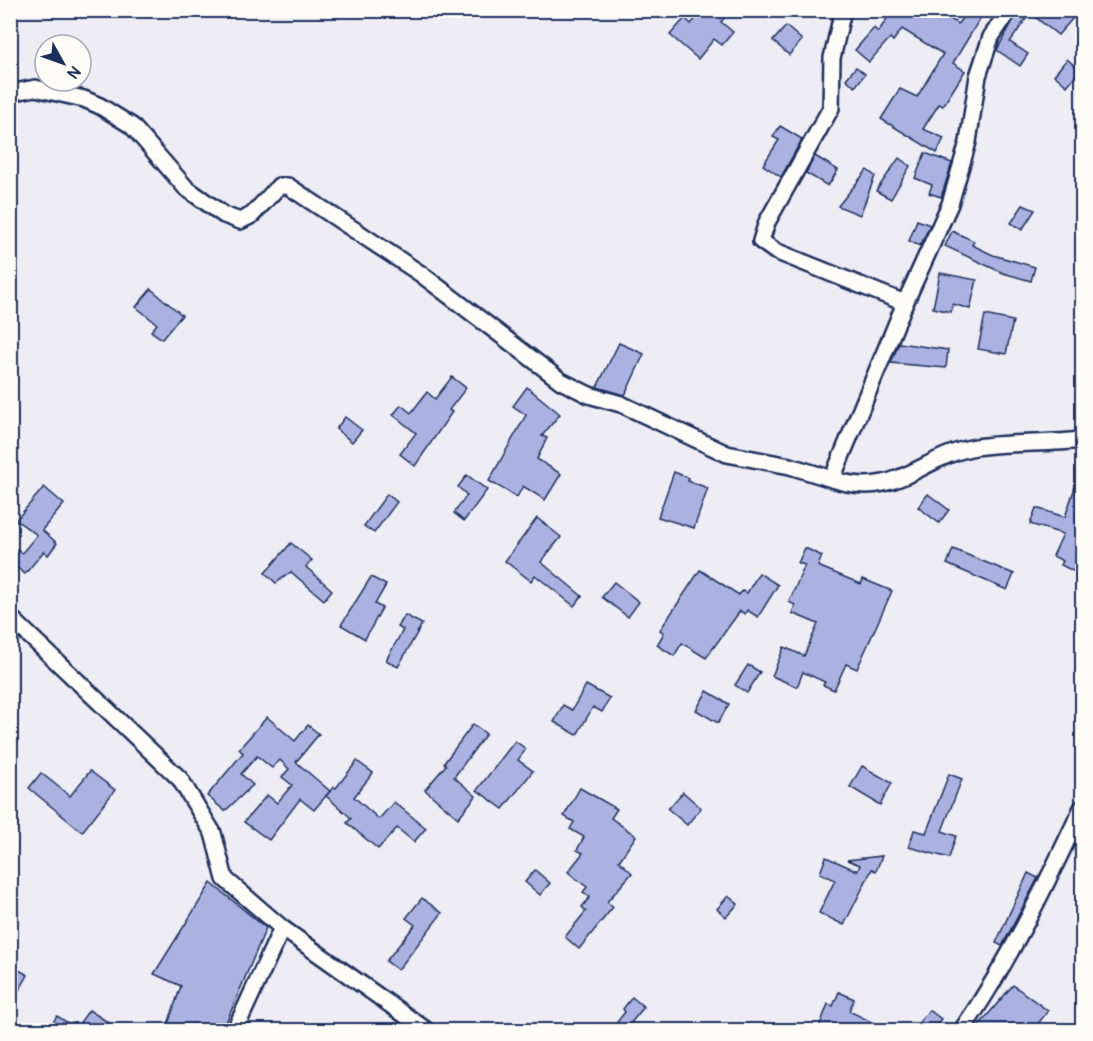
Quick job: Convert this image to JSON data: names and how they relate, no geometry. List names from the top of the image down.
{
  "north": "bottom right"
}
